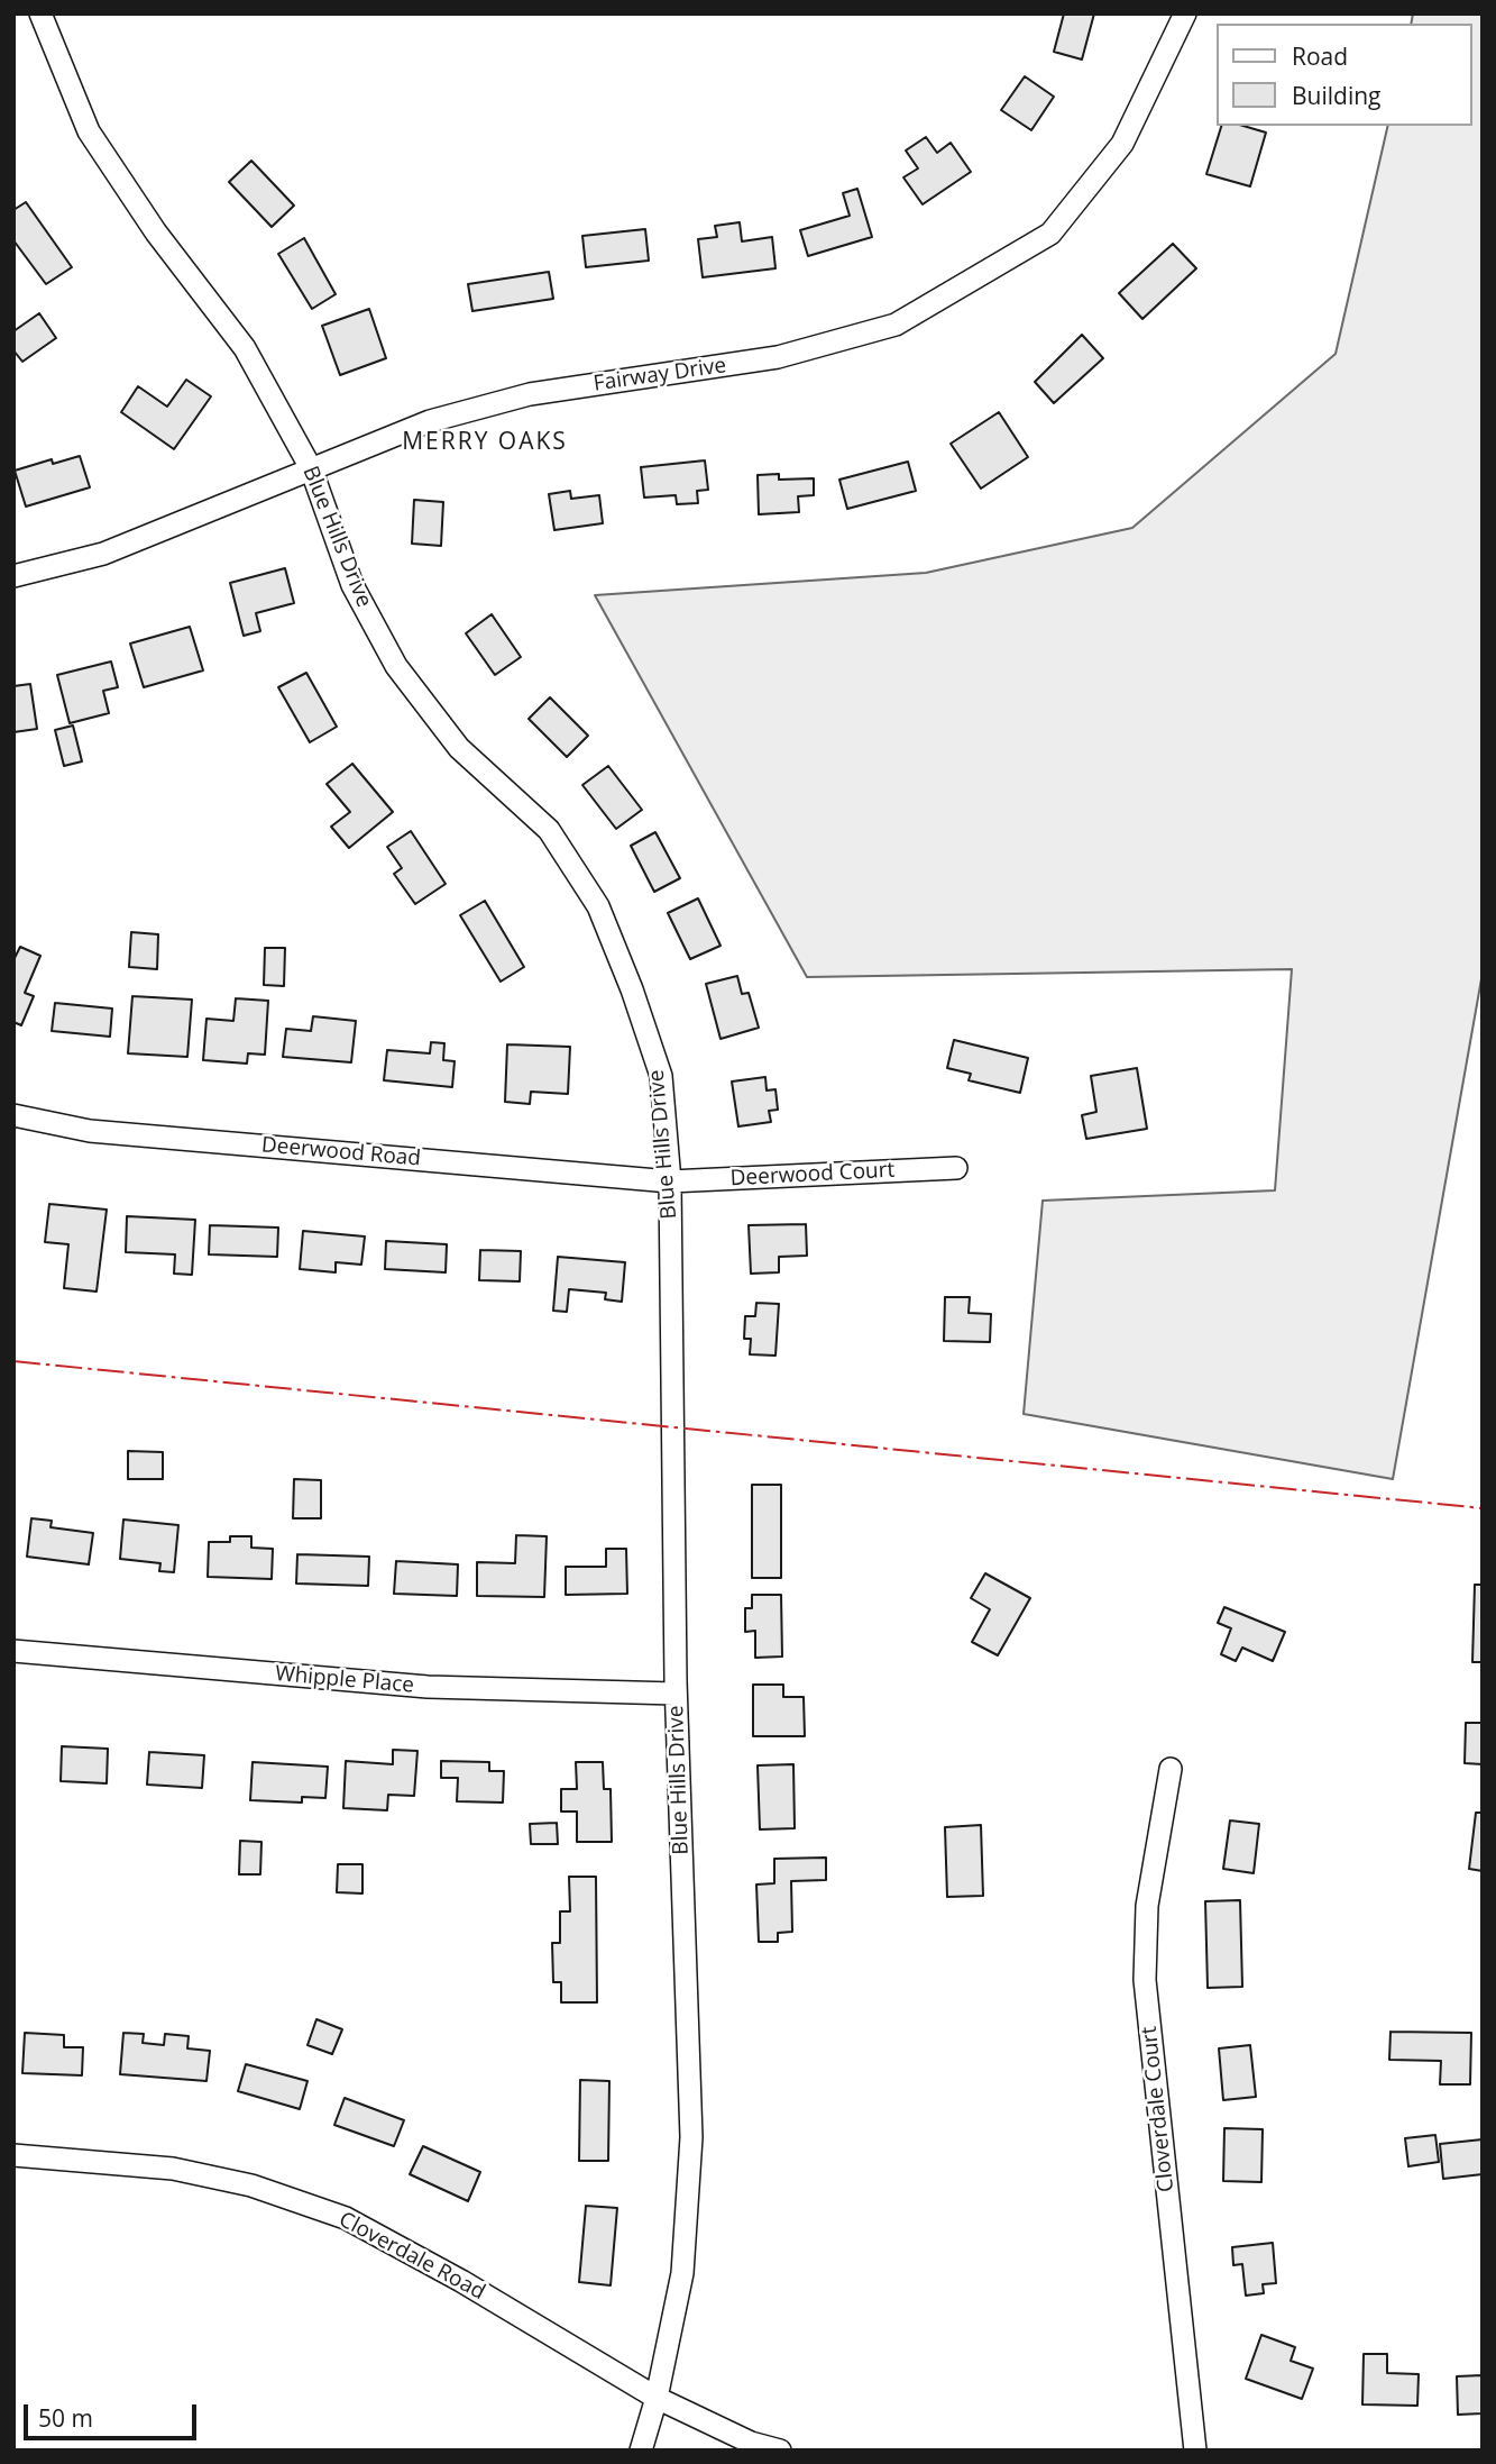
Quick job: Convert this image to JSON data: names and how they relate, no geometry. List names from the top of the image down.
{
  "streets": {
    "street": [
      "Fairway Drive",
      "Blue Hills Drive",
      "Deerwood Road",
      "Deerwood Court",
      "Whipple Place",
      "Cloverdale Court",
      "Cloverdale Road"
    ]
  },
  "crossings": [
    ["Fairway Drive", "Blue Hills Drive"],
    ["Blue Hills Drive", "Deerwood Road"],
    ["Blue Hills Drive", "Deerwood Court"],
    ["Blue Hills Drive", "Whipple Place"],
    ["Blue Hills Drive", "Cloverdale Road"],
    ["Deerwood Road", "Deerwood Court"]
  ],
  "districts": ["MERRY OAKS"],
  "legend": ["Road", "Building"],
  "scale_bar": "50 m"
}
